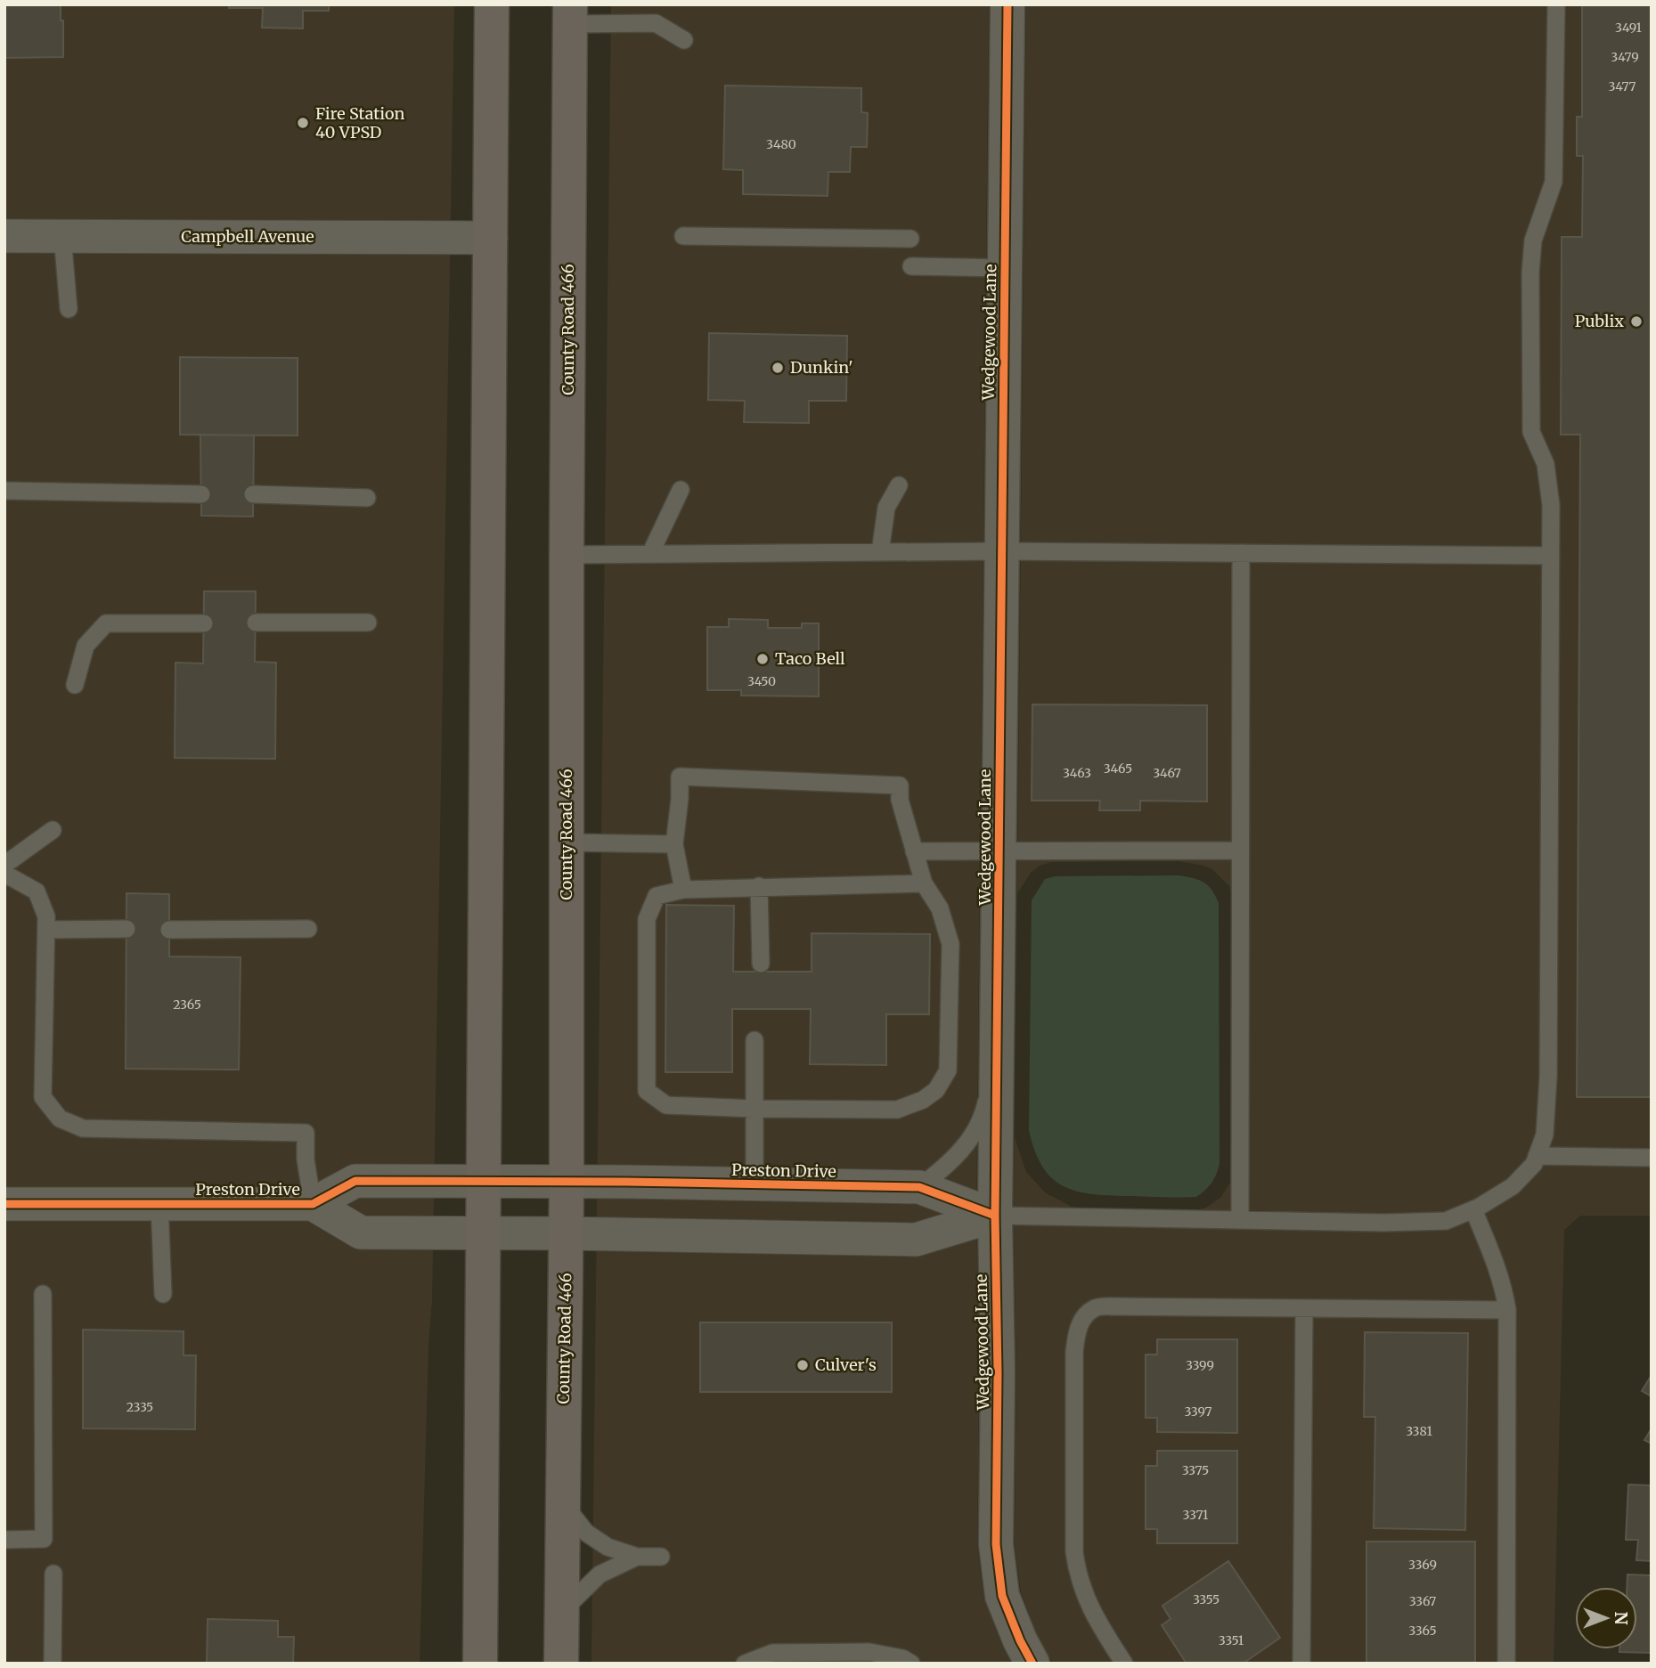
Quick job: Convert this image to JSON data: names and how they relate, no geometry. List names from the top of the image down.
{
  "streets": {
    "main road": ["County Road 466"],
    "street": ["Campbell Avenue", "Wedgewood Lane", "Preston Drive"]
  },
  "crossings": [
    ["County Road 466", "Preston Drive"],
    ["Wedgewood Lane", "Preston Drive"]
  ],
  "places": [
    "Fire Station 40 VPSD",
    "Publix",
    "Dunkin'",
    "Taco Bell",
    "Culver's"
  ],
  "house_numbers": [
    "3491",
    "3479",
    "3477",
    "3480",
    "3450",
    "3465",
    "3463",
    "3467",
    "2365",
    "3399",
    "2335",
    "3397",
    "3381",
    "3375",
    "3371",
    "3369",
    "3355",
    "3367",
    "3365",
    "3351"
  ],
  "north": "right"
}
